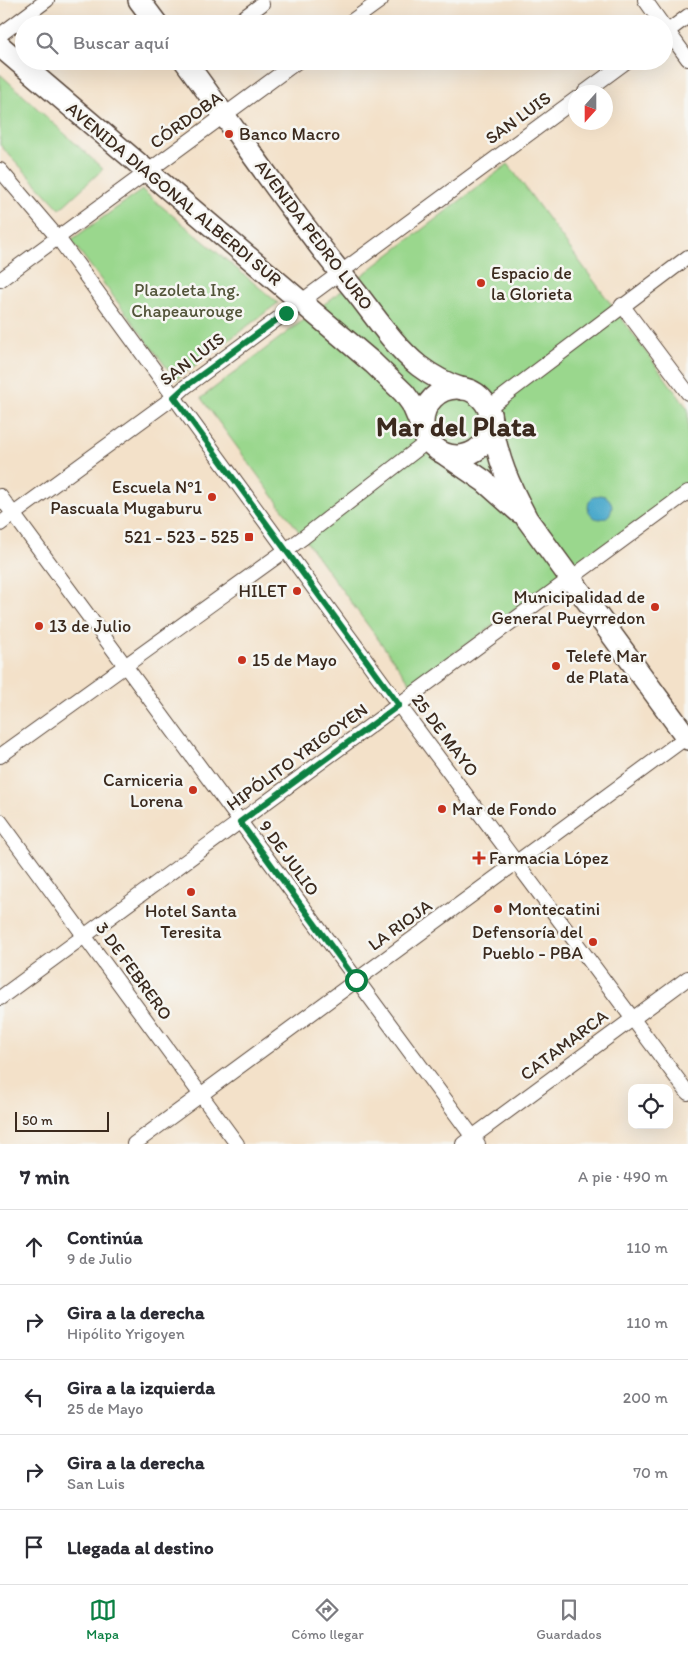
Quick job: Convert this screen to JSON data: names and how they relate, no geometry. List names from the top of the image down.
{
  "streets": {
    "main road": ["AVENIDA DIAGONAL ALBERDI SUR", "AVENIDA PEDRO LURO"],
    "street": [
      "SAN LUIS",
      "CÓRDOBA",
      "25 DE MAYO",
      "HIPÓLITO YRIGOYEN",
      "9 DE JULIO",
      "LA RIOJA",
      "3 DE FEBRERO",
      "CATAMARCA"
    ]
  },
  "crossings": [
    ["SAN LUIS", "AVENIDA DIAGONAL ALBERDI SUR"],
    ["SAN LUIS", "AVENIDA PEDRO LURO"],
    ["SAN LUIS", "25 DE MAYO"],
    ["SAN LUIS", "9 DE JULIO"],
    ["CÓRDOBA", "AVENIDA DIAGONAL ALBERDI SUR"],
    ["CÓRDOBA", "AVENIDA PEDRO LURO"],
    ["CÓRDOBA", "25 DE MAYO"],
    ["AVENIDA DIAGONAL ALBERDI SUR", "AVENIDA PEDRO LURO"],
    ["25 DE MAYO", "HIPÓLITO YRIGOYEN"],
    ["25 DE MAYO", "LA RIOJA"],
    ["25 DE MAYO", "CATAMARCA"],
    ["HIPÓLITO YRIGOYEN", "9 DE JULIO"],
    ["HIPÓLITO YRIGOYEN", "3 DE FEBRERO"],
    ["9 DE JULIO", "LA RIOJA"],
    ["9 DE JULIO", "CATAMARCA"],
    ["LA RIOJA", "3 DE FEBRERO"]
  ],
  "districts": ["Mar del Plata"],
  "parks": ["Plazoleta Ing. Chapeaurouge"],
  "places": {
    "other": [
      "Banco Macro",
      "Espacio de la Glorieta",
      "Escuela Nº1 Pascuala Mugaburu",
      "HILET",
      "Municipalidad de General Pueyrredon",
      "13 de Julio",
      "15 de Mayo",
      "Telefe Mar de Plata",
      "Carniceria Lorena",
      "Mar de Fondo",
      "Hotel Santa Teresita",
      "Montecatini",
      "Defensoría del Pueblo - PBA"
    ],
    "transit": ["521 - 523 - 525"],
    "health": ["Farmacia López"]
  },
  "scale_bar": "50 m",
  "north": "bottom",
  "page": {
    "search": "Buscar aquí",
    "scale": "50 m",
    "heading": ["7 min", "A pie · 490 m"],
    "list": [
      ["Continúa", "9 de Julio", "110 m"],
      ["Gira a la derecha", "Hipólito Yrigoyen", "110 m"],
      ["Gira a la izquierda", "25 de Mayo", "200 m"],
      ["Gira a la derecha", "San Luis", "70 m"],
      "Llegada al destino"
    ],
    "nav": ["Mapa", "Cómo llegar", "Guardados"]
  }
}
